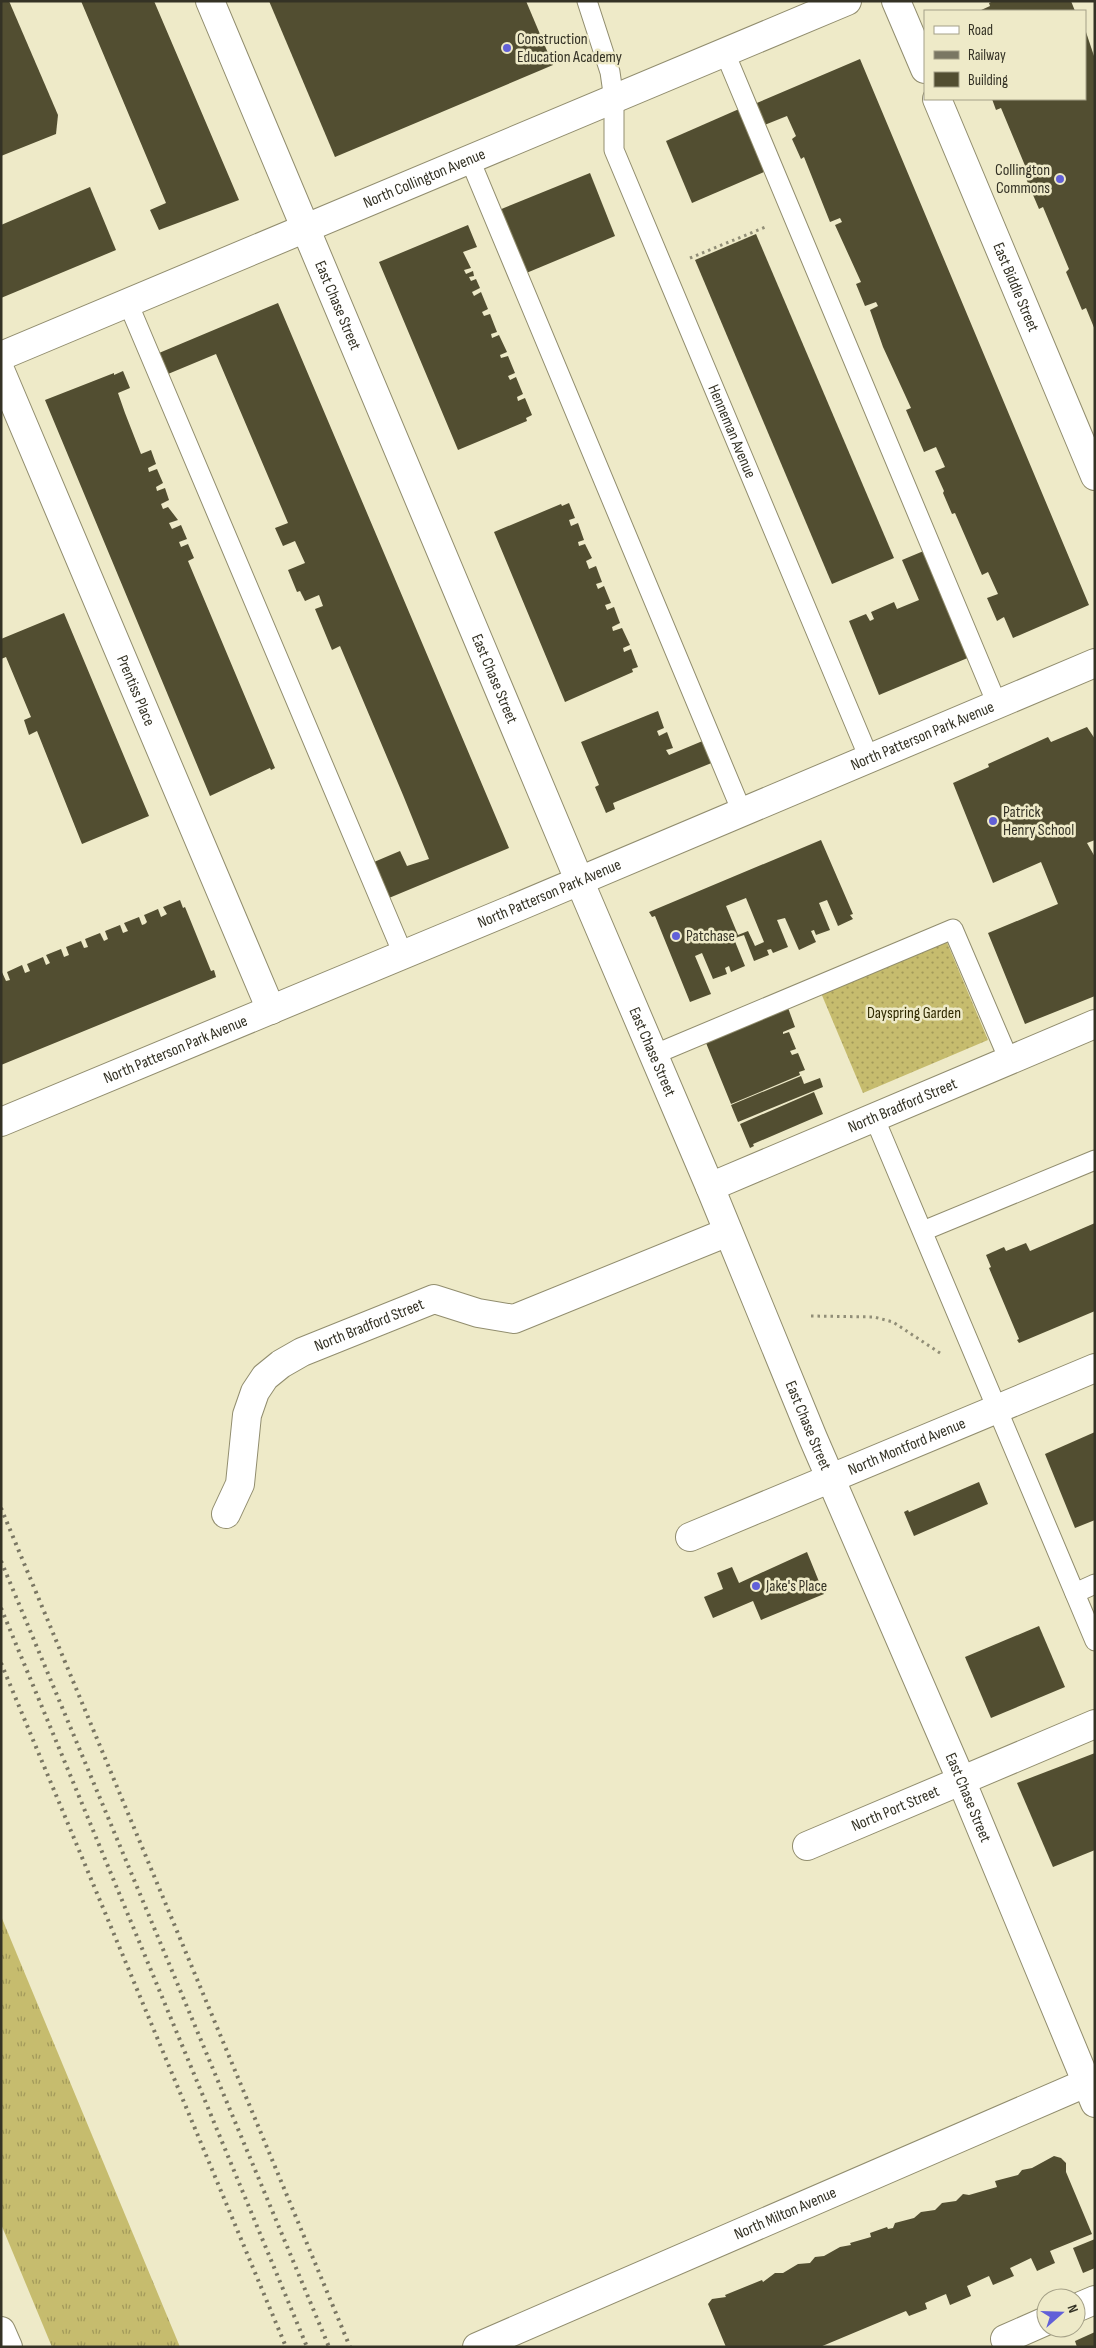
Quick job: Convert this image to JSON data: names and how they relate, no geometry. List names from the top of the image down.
{
  "streets": {
    "street": [
      "North Collington Avenue",
      "East Biddle Street",
      "East Chase Street",
      "Prentiss Place",
      "North Patterson Park Avenue",
      "North Bradford Street",
      "North Montford Avenue",
      "North Port Street",
      "North Milton Avenue"
    ],
    "lane": ["Henneman Avenue"]
  },
  "crossings": [
    ["North Collington Avenue", "East Chase Street"],
    ["North Collington Avenue", "Henneman Avenue"],
    ["East Chase Street", "North Patterson Park Avenue"],
    ["East Chase Street", "North Bradford Street"],
    ["East Chase Street", "North Montford Avenue"],
    ["East Chase Street", "North Port Street"],
    ["East Chase Street", "North Milton Avenue"],
    ["Henneman Avenue", "North Patterson Park Avenue"],
    ["Prentiss Place", "North Patterson Park Avenue"]
  ],
  "parks": ["Dayspring Garden"],
  "places": [
    "Construction Education Academy",
    "Collington Commons",
    "Patrick Henry School",
    "Patchase",
    "Jake's Place"
  ],
  "legend": ["Road", "Railway", "Building"],
  "north": "right"
}
